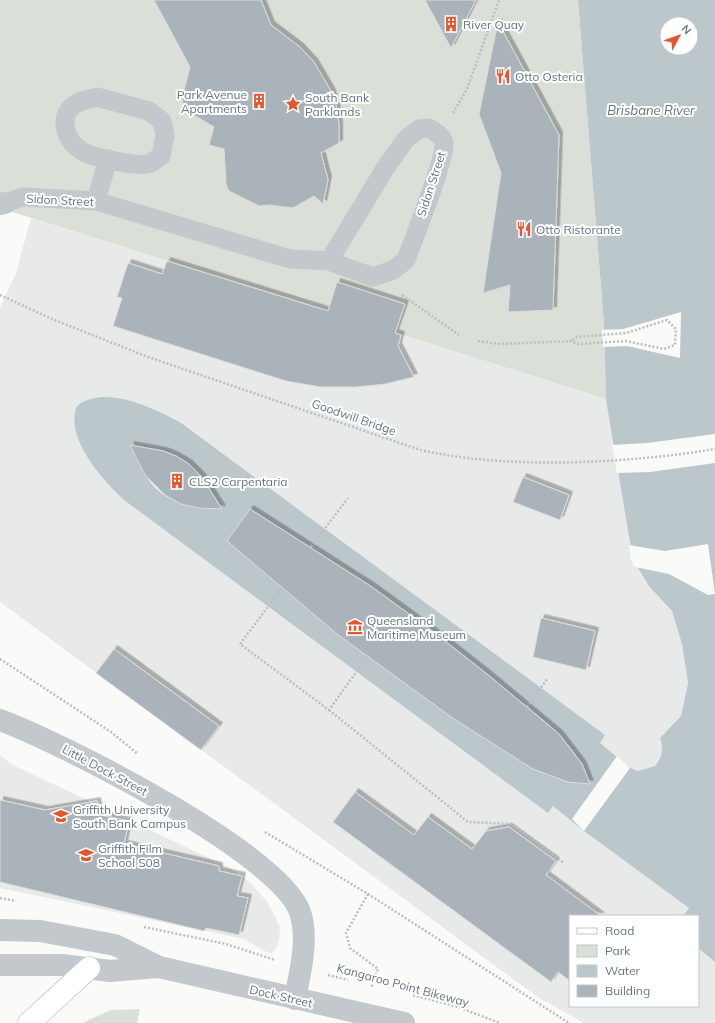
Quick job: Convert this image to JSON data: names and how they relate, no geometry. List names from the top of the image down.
{
  "streets": {
    "street": ["Little Dock Street", "Dock Street"],
    "lane": ["Sidon Street"],
    "path": ["Goodwill Bridge", "Kangaroo Point Bikeway"]
  },
  "crossings": [
    ["Little Dock Street", "Kangaroo Point Bikeway"],
    ["Little Dock Street", "Dock Street"]
  ],
  "water": ["Brisbane River"],
  "places": {
    "building": ["River Quay", "Park Avenue Apartments", "CLS2 Carpentaria"],
    "restaurant": ["Otto Osteria", "Otto Ristorante"],
    "place": ["South Bank Parklands"],
    "museum": ["Queensland Maritime Museum"],
    "school or university": ["Griffith University South Bank Campus", "Griffith Film School S08"]
  },
  "legend": [
    "Road",
    "Park",
    "Water",
    "Building"
  ],
  "north": "top right"
}
